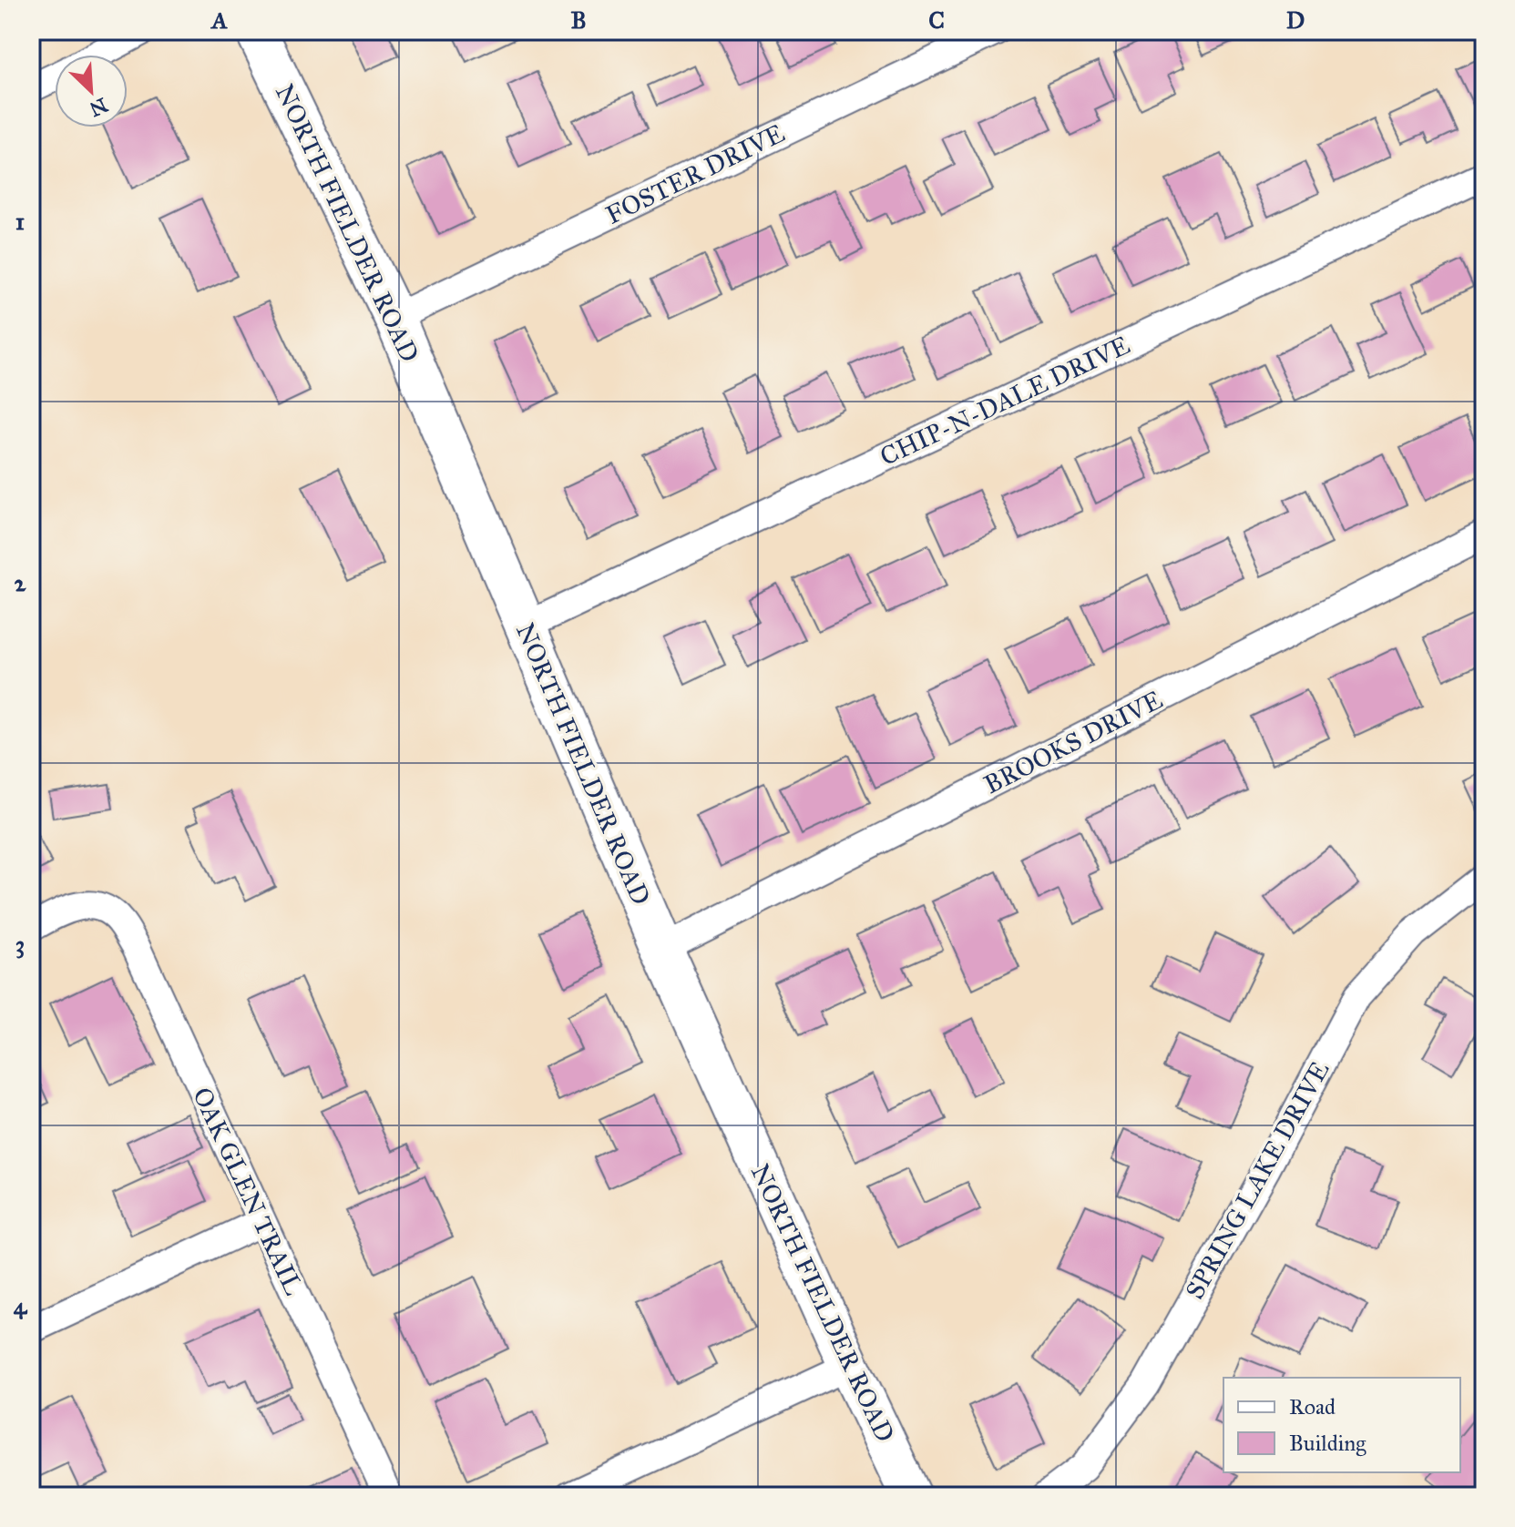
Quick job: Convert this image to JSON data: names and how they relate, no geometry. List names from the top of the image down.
{
  "streets": {
    "main road": ["NORTH FIELDER ROAD"],
    "street": [
      "FOSTER DRIVE",
      "CHIP-N-DALE DRIVE",
      "BROOKS DRIVE",
      "SPRING LAKE DRIVE",
      "OAK GLEN TRAIL"
    ]
  },
  "crossings": [
    ["FOSTER DRIVE", "NORTH FIELDER ROAD"],
    ["NORTH FIELDER ROAD", "CHIP-N-DALE DRIVE"],
    ["NORTH FIELDER ROAD", "BROOKS DRIVE"]
  ],
  "legend": ["Road", "Building"],
  "north": "bottom right",
  "grid": {
    "columns": [
      "A",
      "B",
      "C",
      "D"
    ],
    "rows": [
      "1",
      "2",
      "3",
      "4"
    ]
  }
}
